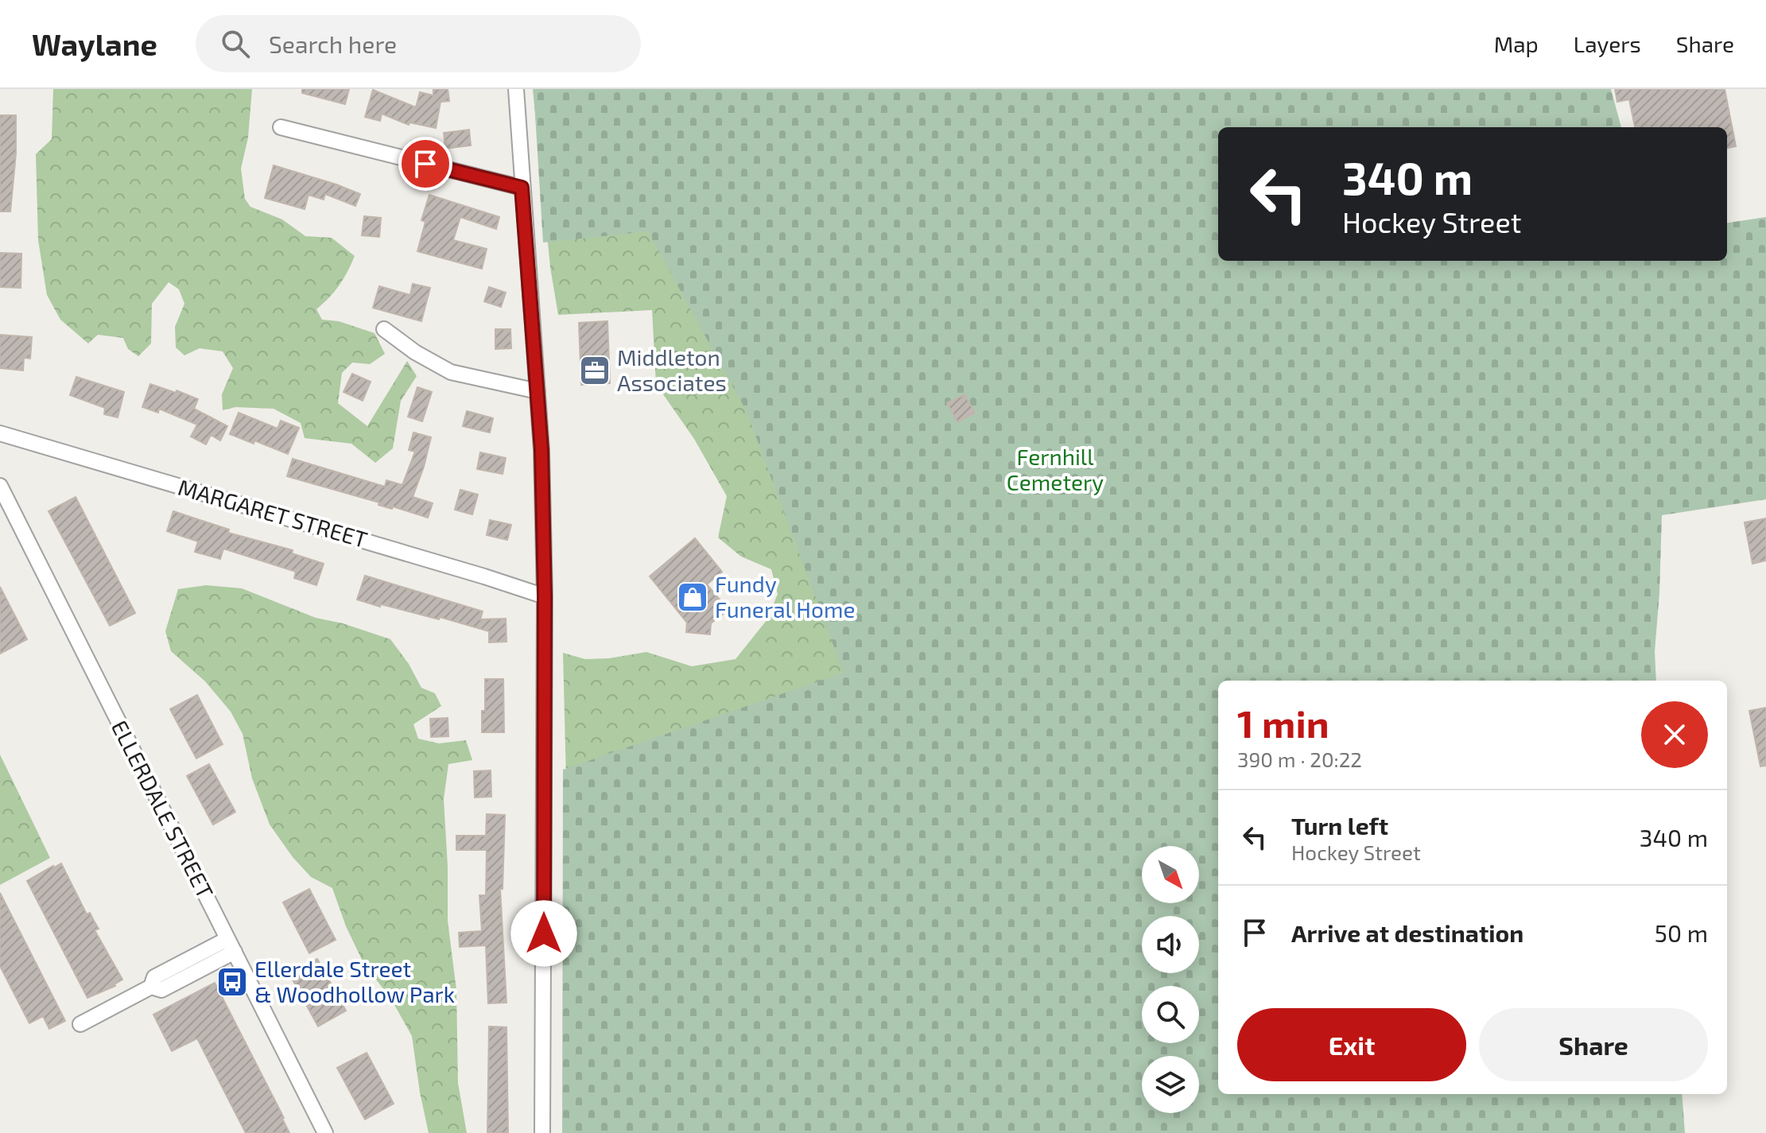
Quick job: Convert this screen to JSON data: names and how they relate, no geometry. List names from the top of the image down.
{
  "streets": {
    "street": ["MARGARET STREET", "ELLERDALE STREET"]
  },
  "parks": ["Fernhill Cemetery"],
  "places": {
    "office": ["Middleton Associates"],
    "shop": ["Fundy Funeral Home"],
    "bus stop": ["Ellerdale Street & Woodhollow Park"]
  },
  "north": "bottom right",
  "page": {
    "header": "Waylane",
    "search": "Search here",
    "nav": ["Map", "Layers", "Share"],
    "turn": ["340 m", "Hockey Street"],
    "heading": ["1 min", "390 m · 20:22"],
    "list": [
      {
        "name": "Turn left",
        "note": "Hockey Street",
        "value": "340 m"
      },
      {
        "name": "Arrive at destination",
        "value": "50 m"
      }
    ],
    "buttons": ["Exit", "Share"]
  }
}
